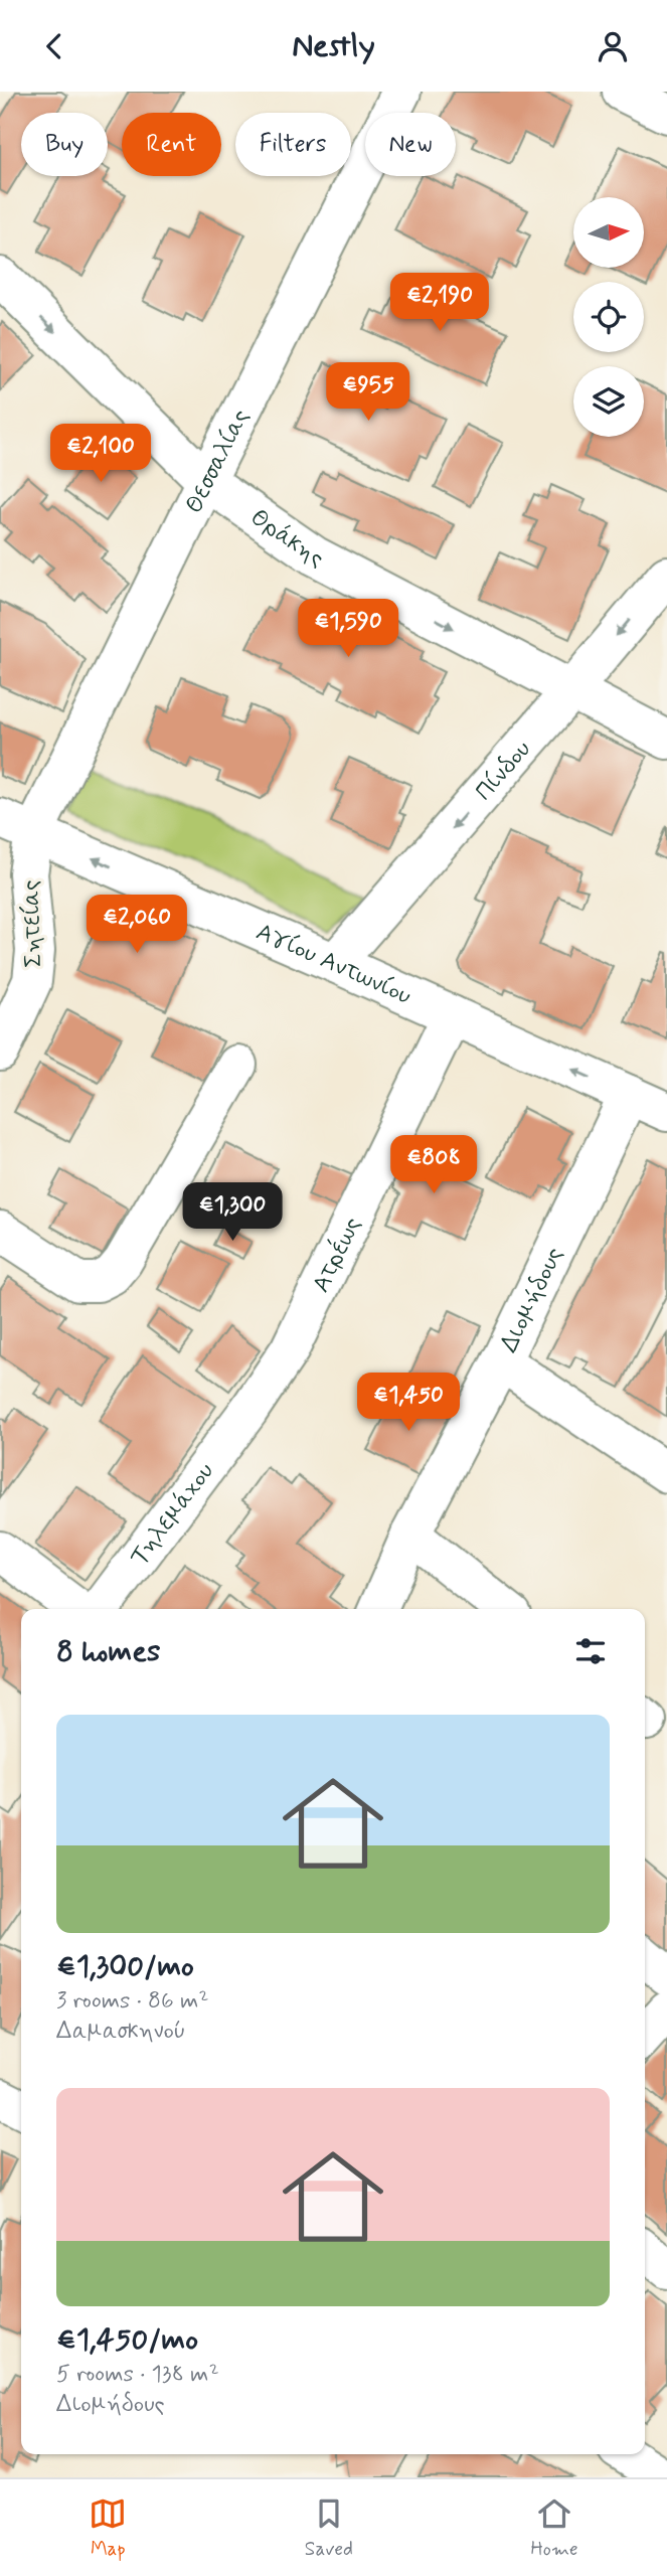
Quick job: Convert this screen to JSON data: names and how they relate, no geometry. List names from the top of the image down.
{
  "streets": {
    "street": [
      "Θεσσαλίας",
      "Θράκης",
      "Πίνδου",
      "Σητείας",
      "Αγίου Αντωνίου",
      "Ατρέως",
      "Διομήδους",
      "Τηλεμάχου"
    ]
  },
  "crossings": [
    ["Θεσσαλίας", "Θράκης"],
    ["Θεσσαλίας", "Σητείας"],
    ["Θεσσαλίας", "Αγίου Αντωνίου"],
    ["Θράκης", "Πίνδου"],
    ["Πίνδου", "Αγίου Αντωνίου"],
    ["Σητείας", "Αγίου Αντωνίου"],
    ["Αγίου Αντωνίου", "Ατρέως"],
    ["Αγίου Αντωνίου", "Διομήδους"],
    ["Ατρέως", "Τηλεμάχου"]
  ],
  "one_way": ["Θράκης", "Πίνδου", "Αγίου Αντωνίου"],
  "north": "right",
  "page": {
    "header": "Nestly",
    "chip": [
      "Buy",
      "Rent",
      "Filters",
      "New"
    ],
    "price": [
      "€2,190",
      "€955",
      "€2,100",
      "€1,590",
      "€2,060",
      "€808",
      "€1,300",
      "€1,450"
    ],
    "heading": "8 homes",
    "list": [
      {
        "name": "€1,300/mo",
        "note": "3 rooms · 86 m² · Δαμασκηνού"
      },
      {
        "name": "€1,450/mo",
        "note": "5 rooms · 138 m² · Διομήδους"
      }
    ],
    "tabs": ["Map", "Saved", "Home"]
  }
}
